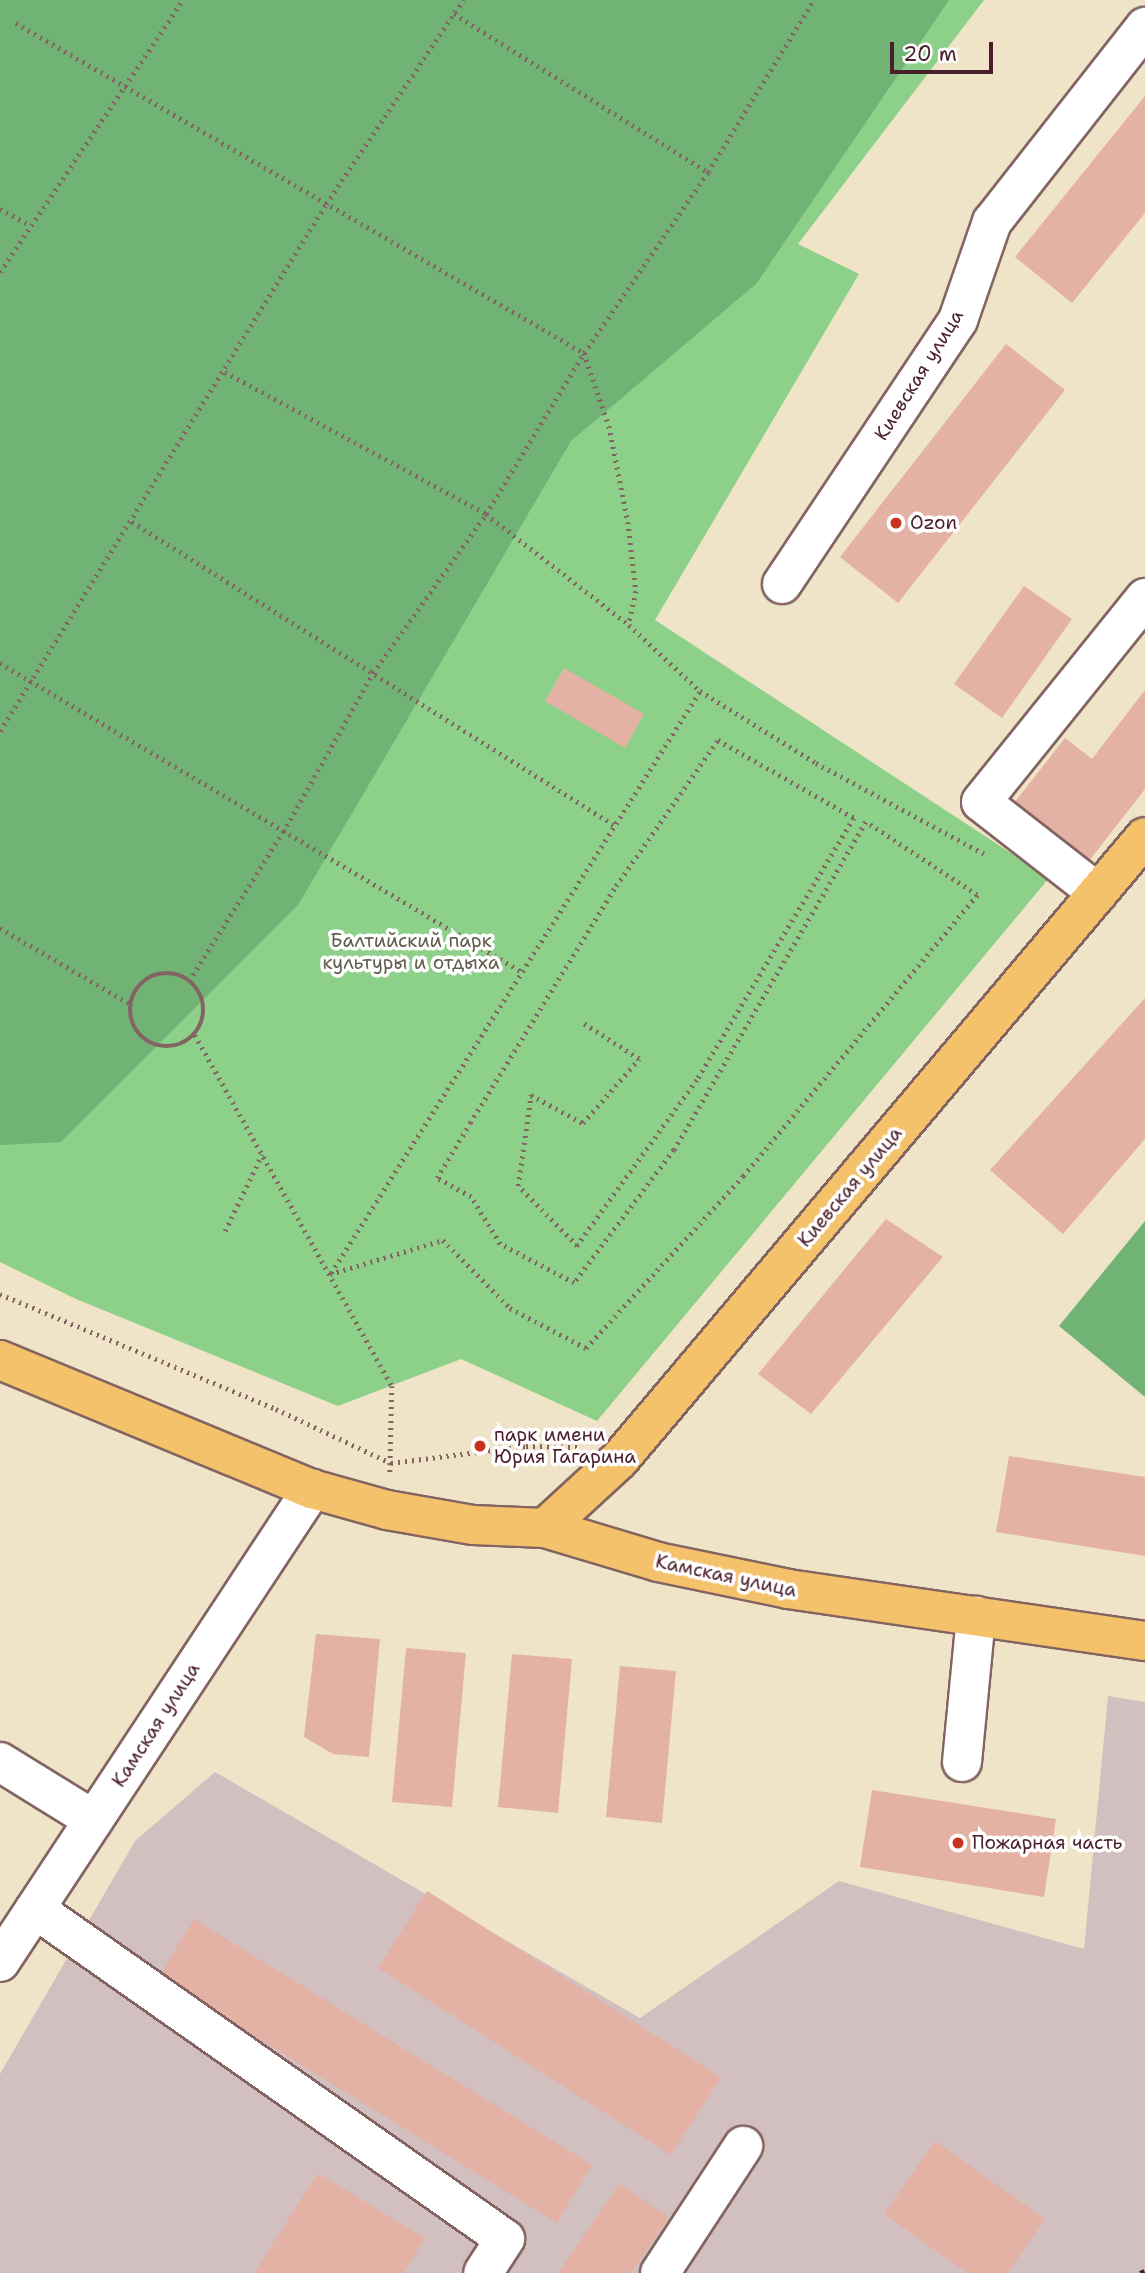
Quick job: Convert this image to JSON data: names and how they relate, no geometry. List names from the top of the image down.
{
  "streets": {
    "main road": ["Киевская улица", "Камская улица"]
  },
  "crossings": [
    ["Киевская улица", "Камская улица"]
  ],
  "parks": ["Балтийский парк культуры и отдыха"],
  "places": ["Ozon", "парк имени Юрия Гагарина", "Пожарная часть"],
  "scale_bar": "20 m"
}
